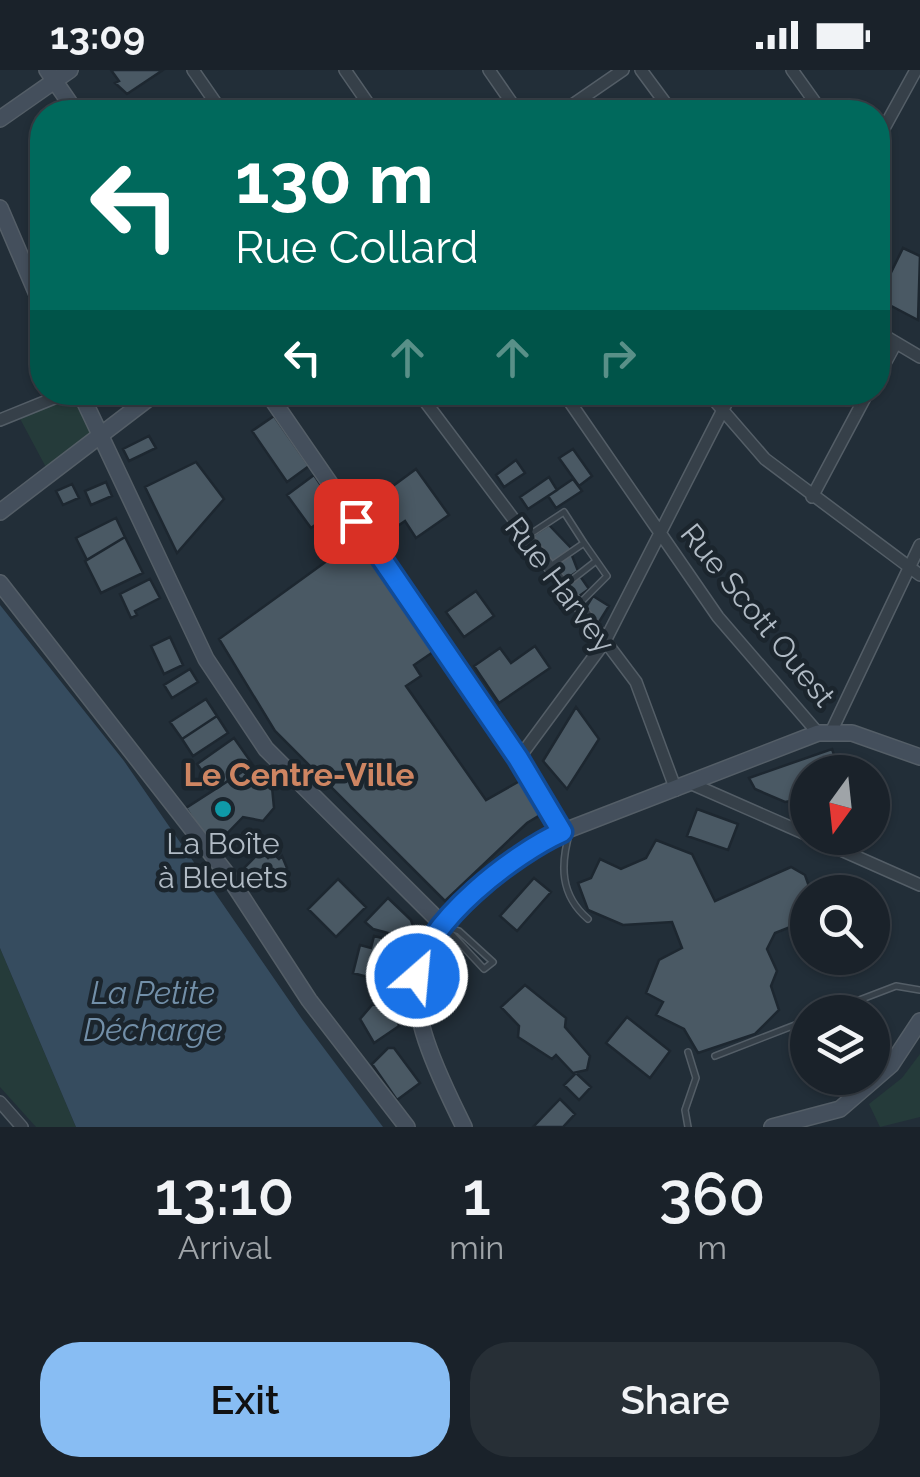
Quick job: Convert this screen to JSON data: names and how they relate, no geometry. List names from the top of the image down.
{
  "streets": {
    "street": ["Rue Harvey", "Rue Scott Ouest"]
  },
  "districts": ["Le Centre-Ville"],
  "water": ["La Petite Décharge"],
  "places": ["La Boîte à Bleuets"],
  "north": "bottom",
  "page": {
    "status": "13:09",
    "turn": ["130 m", "Rue Collard"],
    "eta": [
      "13:10",
      "Arrival",
      "1",
      "min",
      "360",
      "m"
    ],
    "buttons": ["Exit", "Share"]
  }
}
